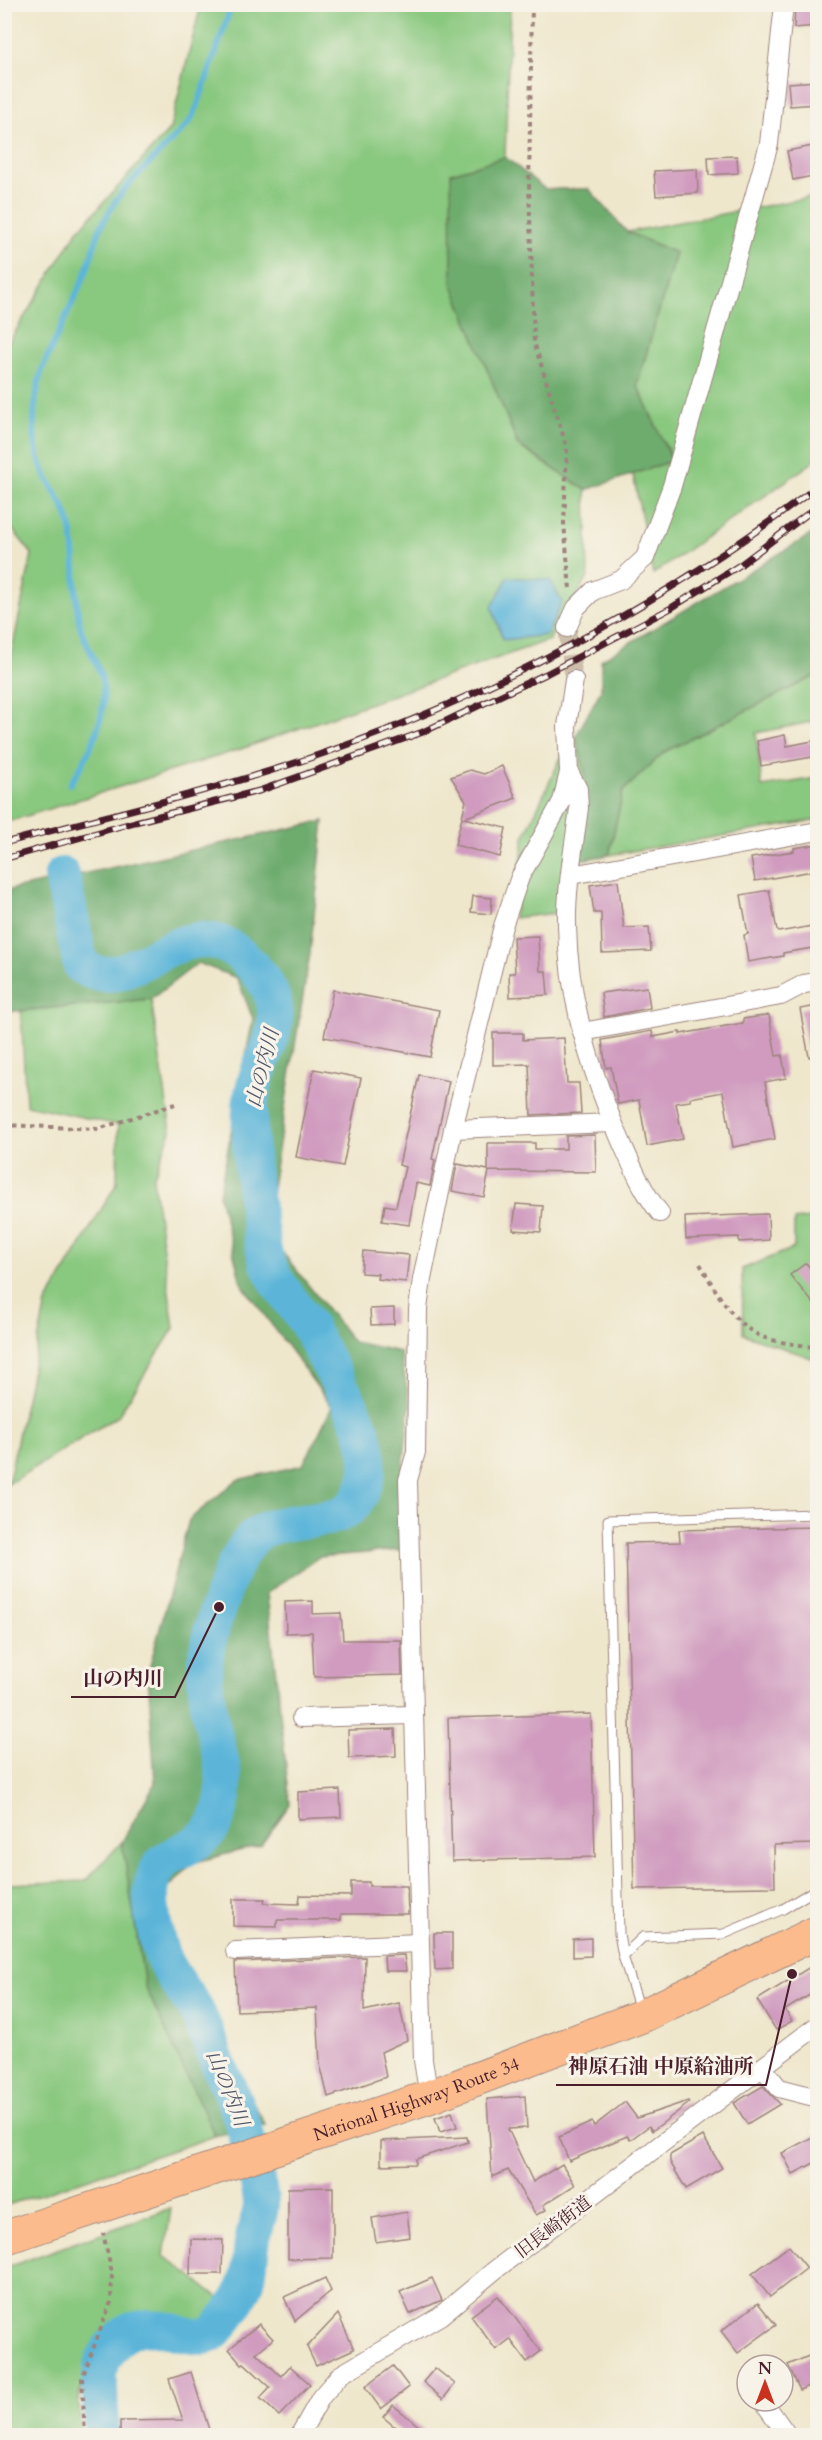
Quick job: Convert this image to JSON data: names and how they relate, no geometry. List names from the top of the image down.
{
  "streets": {
    "highway": ["National Highway Route 34"],
    "street": ["旧長崎街道"]
  },
  "water": ["山の内川"],
  "places": ["山の内川", "神原石油 中原給油所"],
  "north": "top"
}
